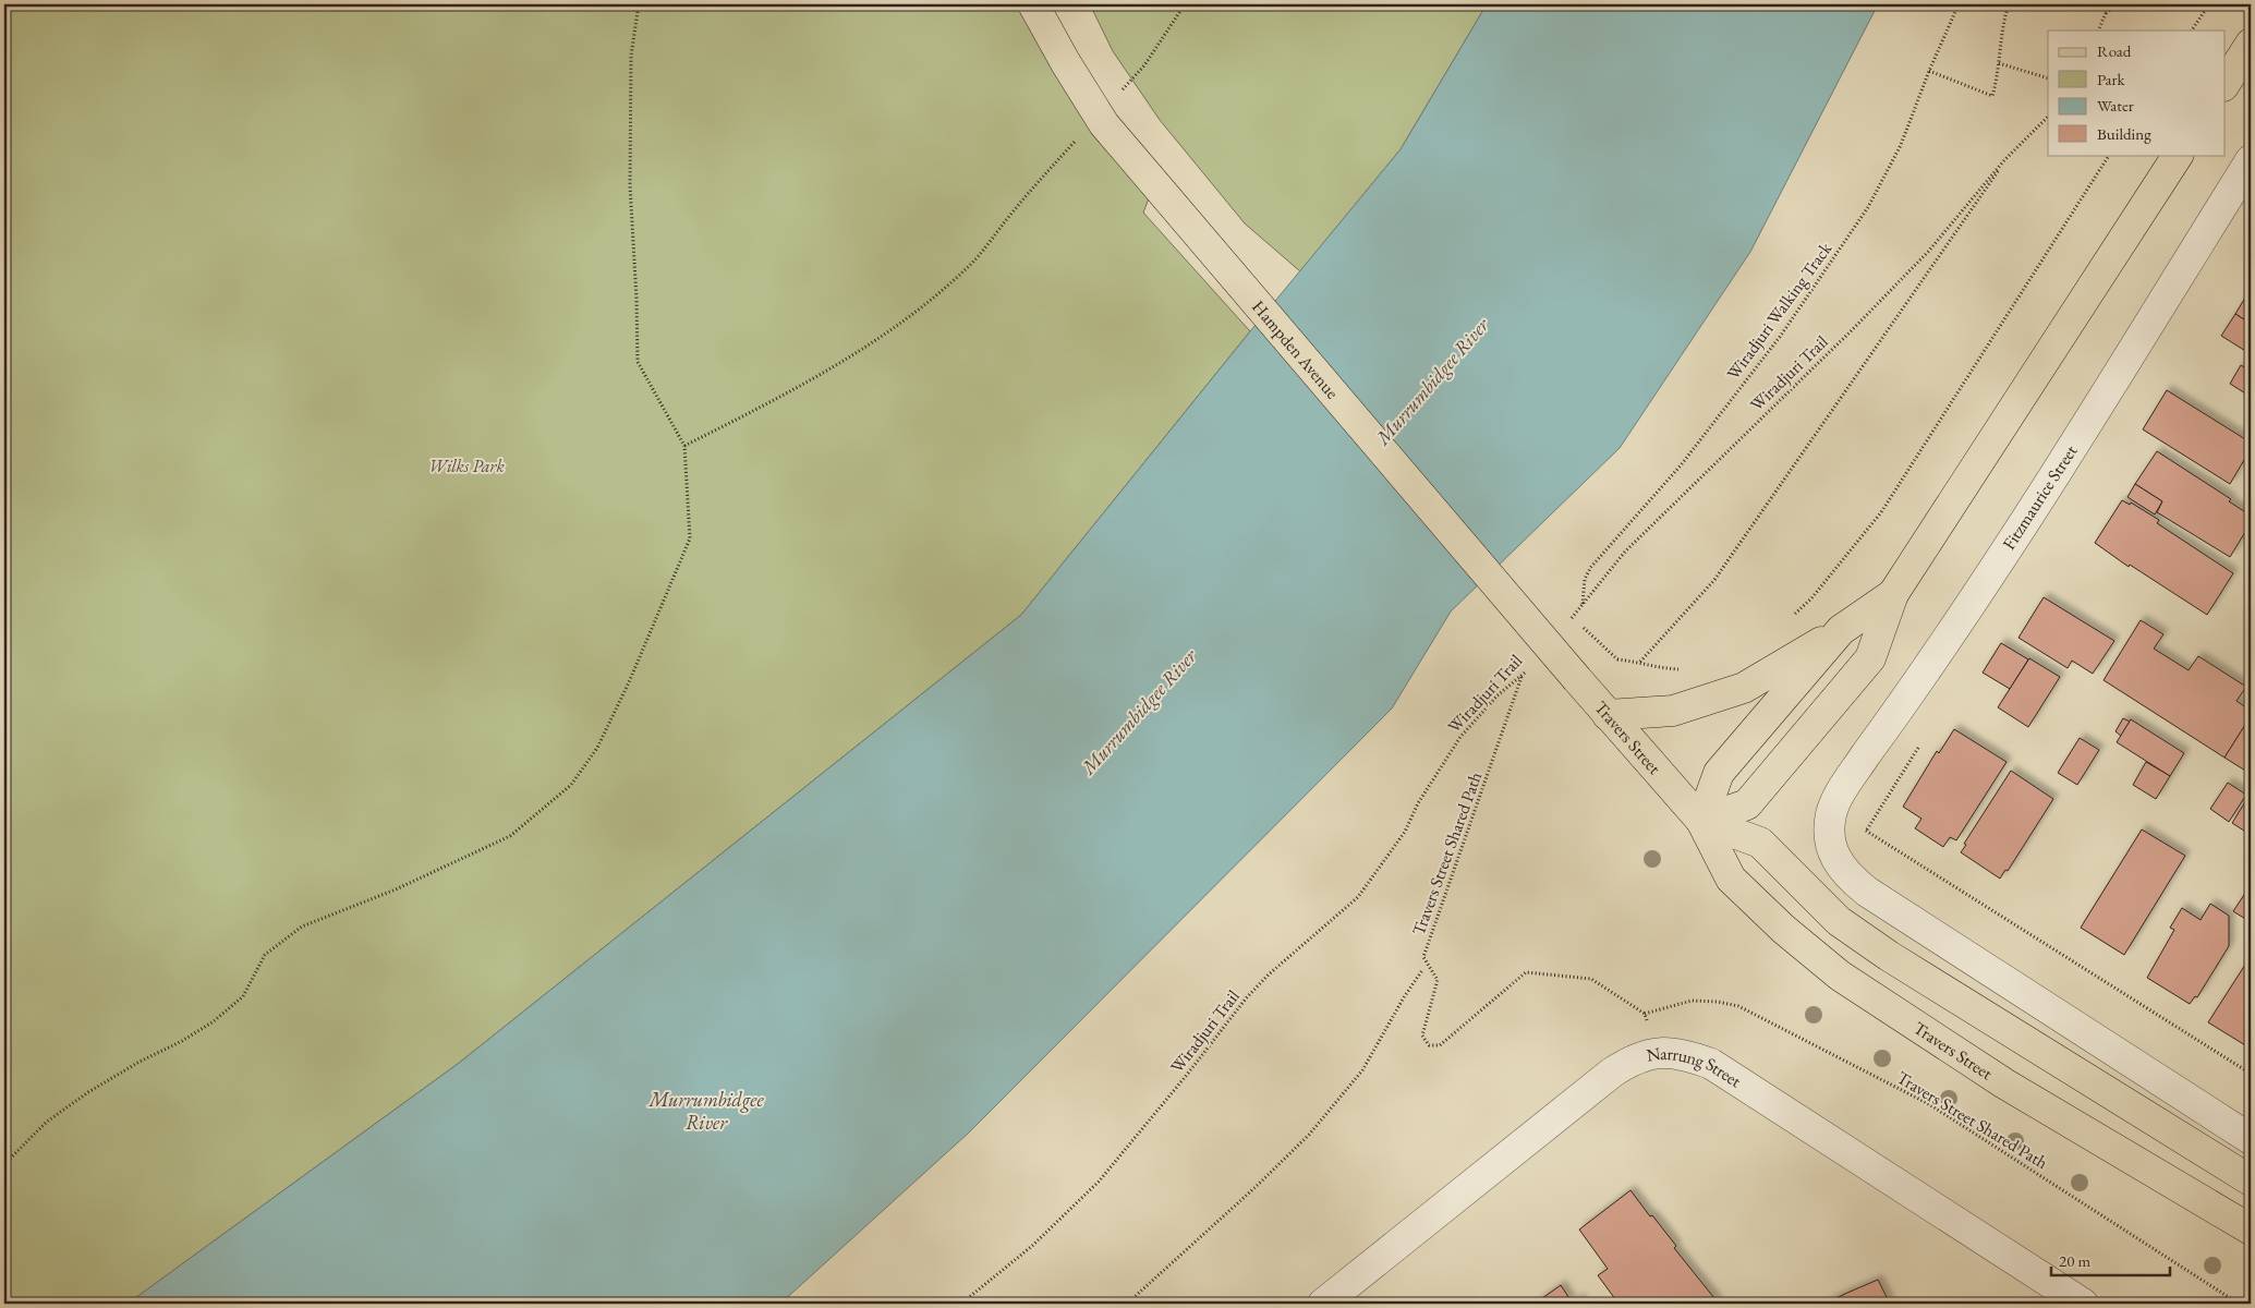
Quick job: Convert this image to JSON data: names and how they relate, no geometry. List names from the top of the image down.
{
  "streets": {
    "main road": ["Hampden Avenue", "Travers Street"],
    "street": ["Fitzmaurice Street", "Narrung Street"],
    "path": ["Wiradjuri Walking Track", "Wiradjuri Trail", "Travers Street Shared Path"]
  },
  "crossings": [
    ["Wiradjuri Walking Track", "Wiradjuri Trail"],
    ["Hampden Avenue", "Travers Street"],
    ["Wiradjuri Trail", "Travers Street Shared Path"]
  ],
  "water": ["Murrumbidgee River"],
  "parks": ["Wilks Park"],
  "legend": [
    "Road",
    "Park",
    "Water",
    "Building"
  ],
  "scale_bar": "20 m"
}
